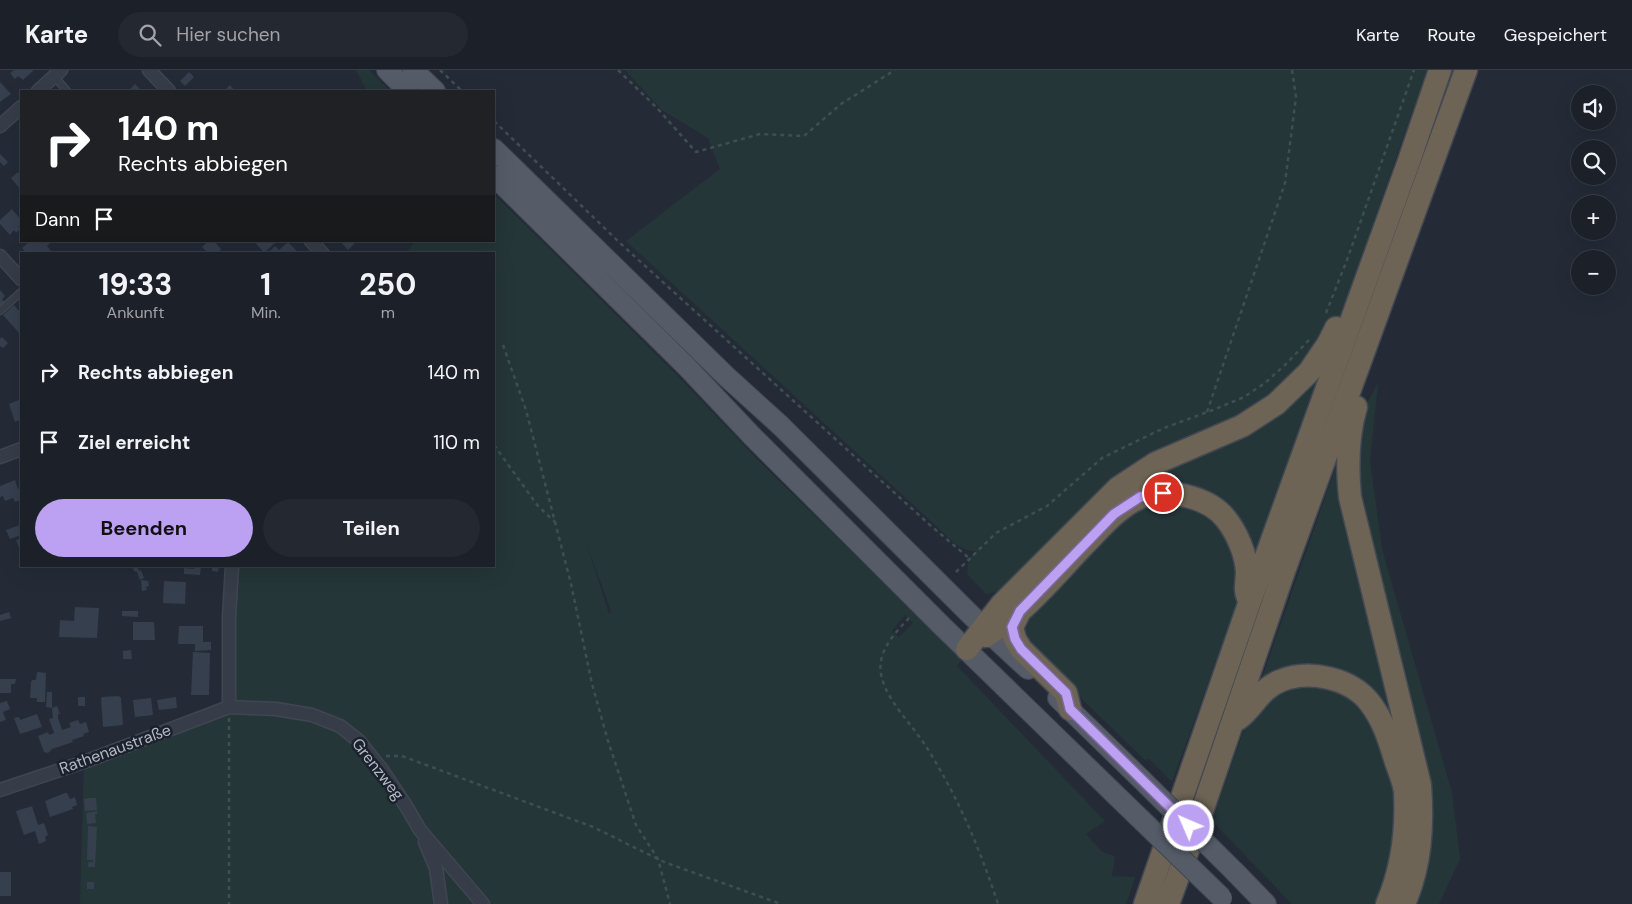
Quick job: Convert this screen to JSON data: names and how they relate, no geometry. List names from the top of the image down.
{
  "streets": {
    "street": ["Rathenaustraße", "Grenzweg"]
  },
  "crossings": [
    ["Rathenaustraße", "Grenzweg"]
  ],
  "page": {
    "header": "Karte",
    "search": "Hier suchen",
    "nav": ["Karte", "Route", "Gespeichert"],
    "map_buttons": ["+", "−"],
    "turn": ["140 m", "Rechts abbiegen"],
    "then": "Dann",
    "eta": [
      "19:33",
      "Ankunft",
      "1",
      "Min.",
      "250",
      "m"
    ],
    "list": [
      {
        "name": "Rechts abbiegen",
        "value": "140 m"
      },
      {
        "name": "Ziel erreicht",
        "value": "110 m"
      }
    ],
    "buttons": ["Beenden", "Teilen"]
  }
}
